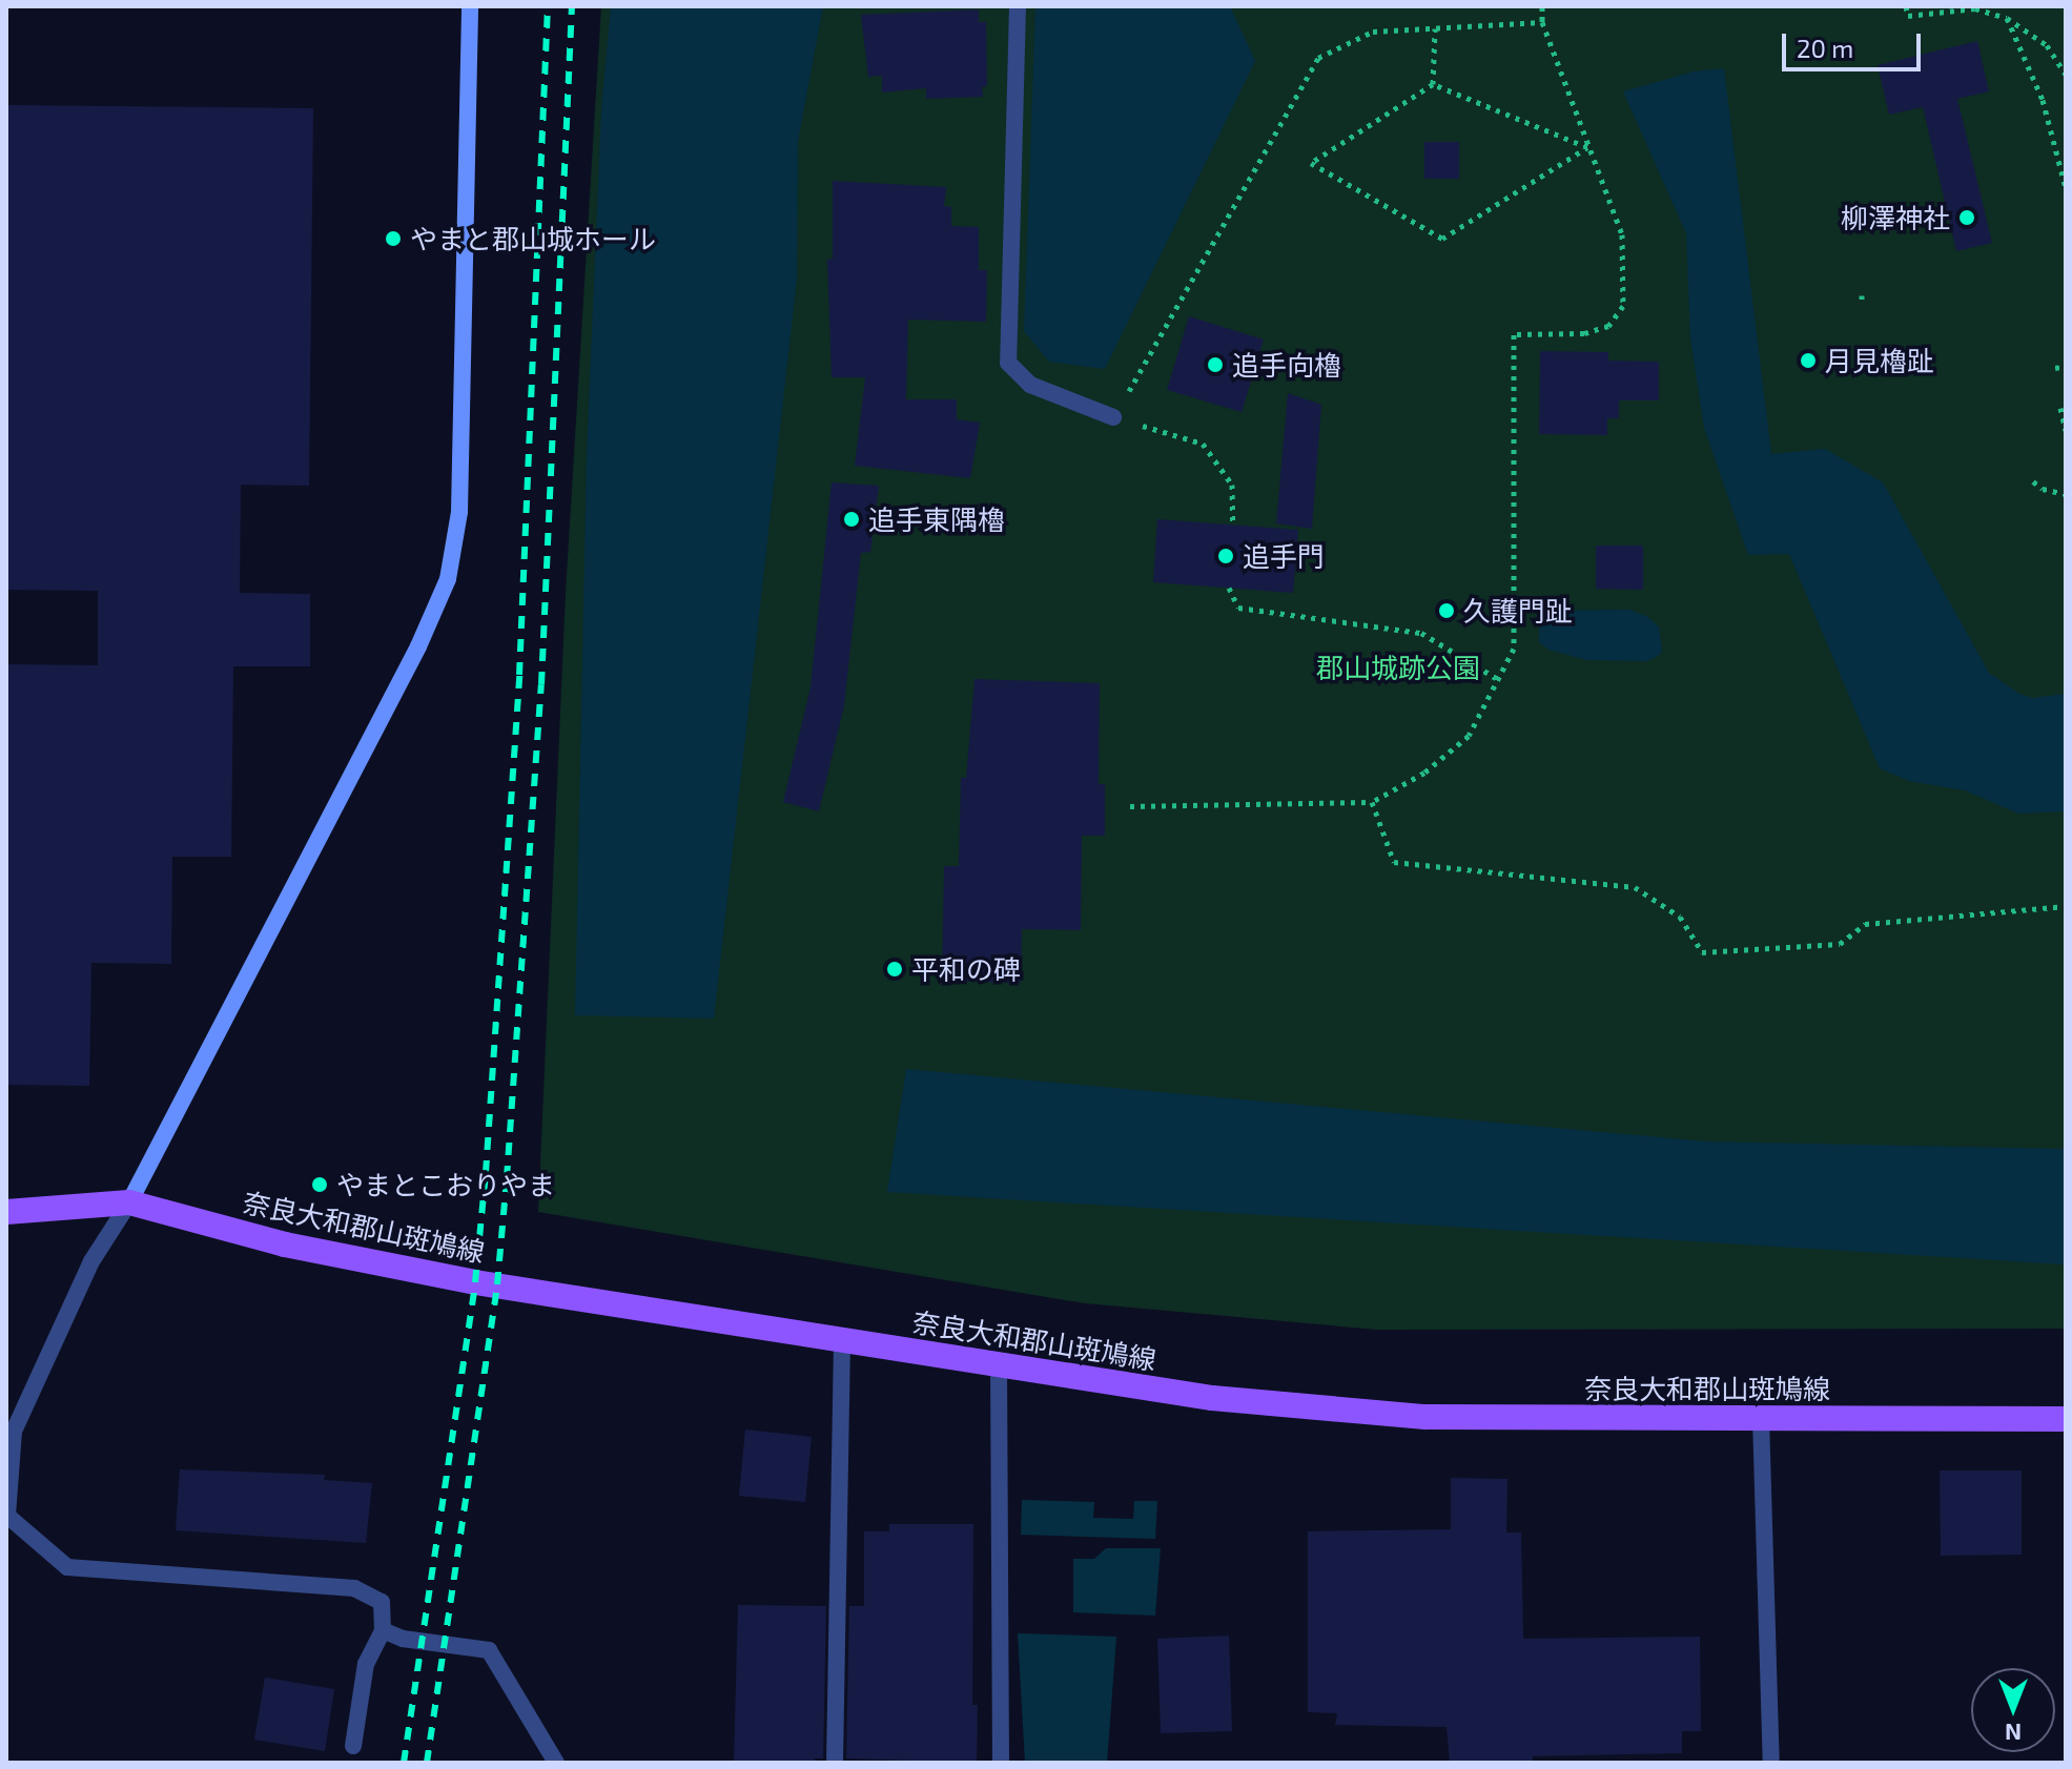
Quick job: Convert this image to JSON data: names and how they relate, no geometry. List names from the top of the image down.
{
  "streets": {
    "main road": ["奈良大和郡山斑鳩線"]
  },
  "parks": ["郡山城跡公園"],
  "places": [
    "柳澤神社",
    "やまと郡山城ホール",
    "月見櫓趾",
    "追手向櫓",
    "追手東隅櫓",
    "追手門",
    "久護門趾",
    "平和の碑",
    "やまとこおりやま"
  ],
  "scale_bar": "20 m",
  "north": "bottom"
}
